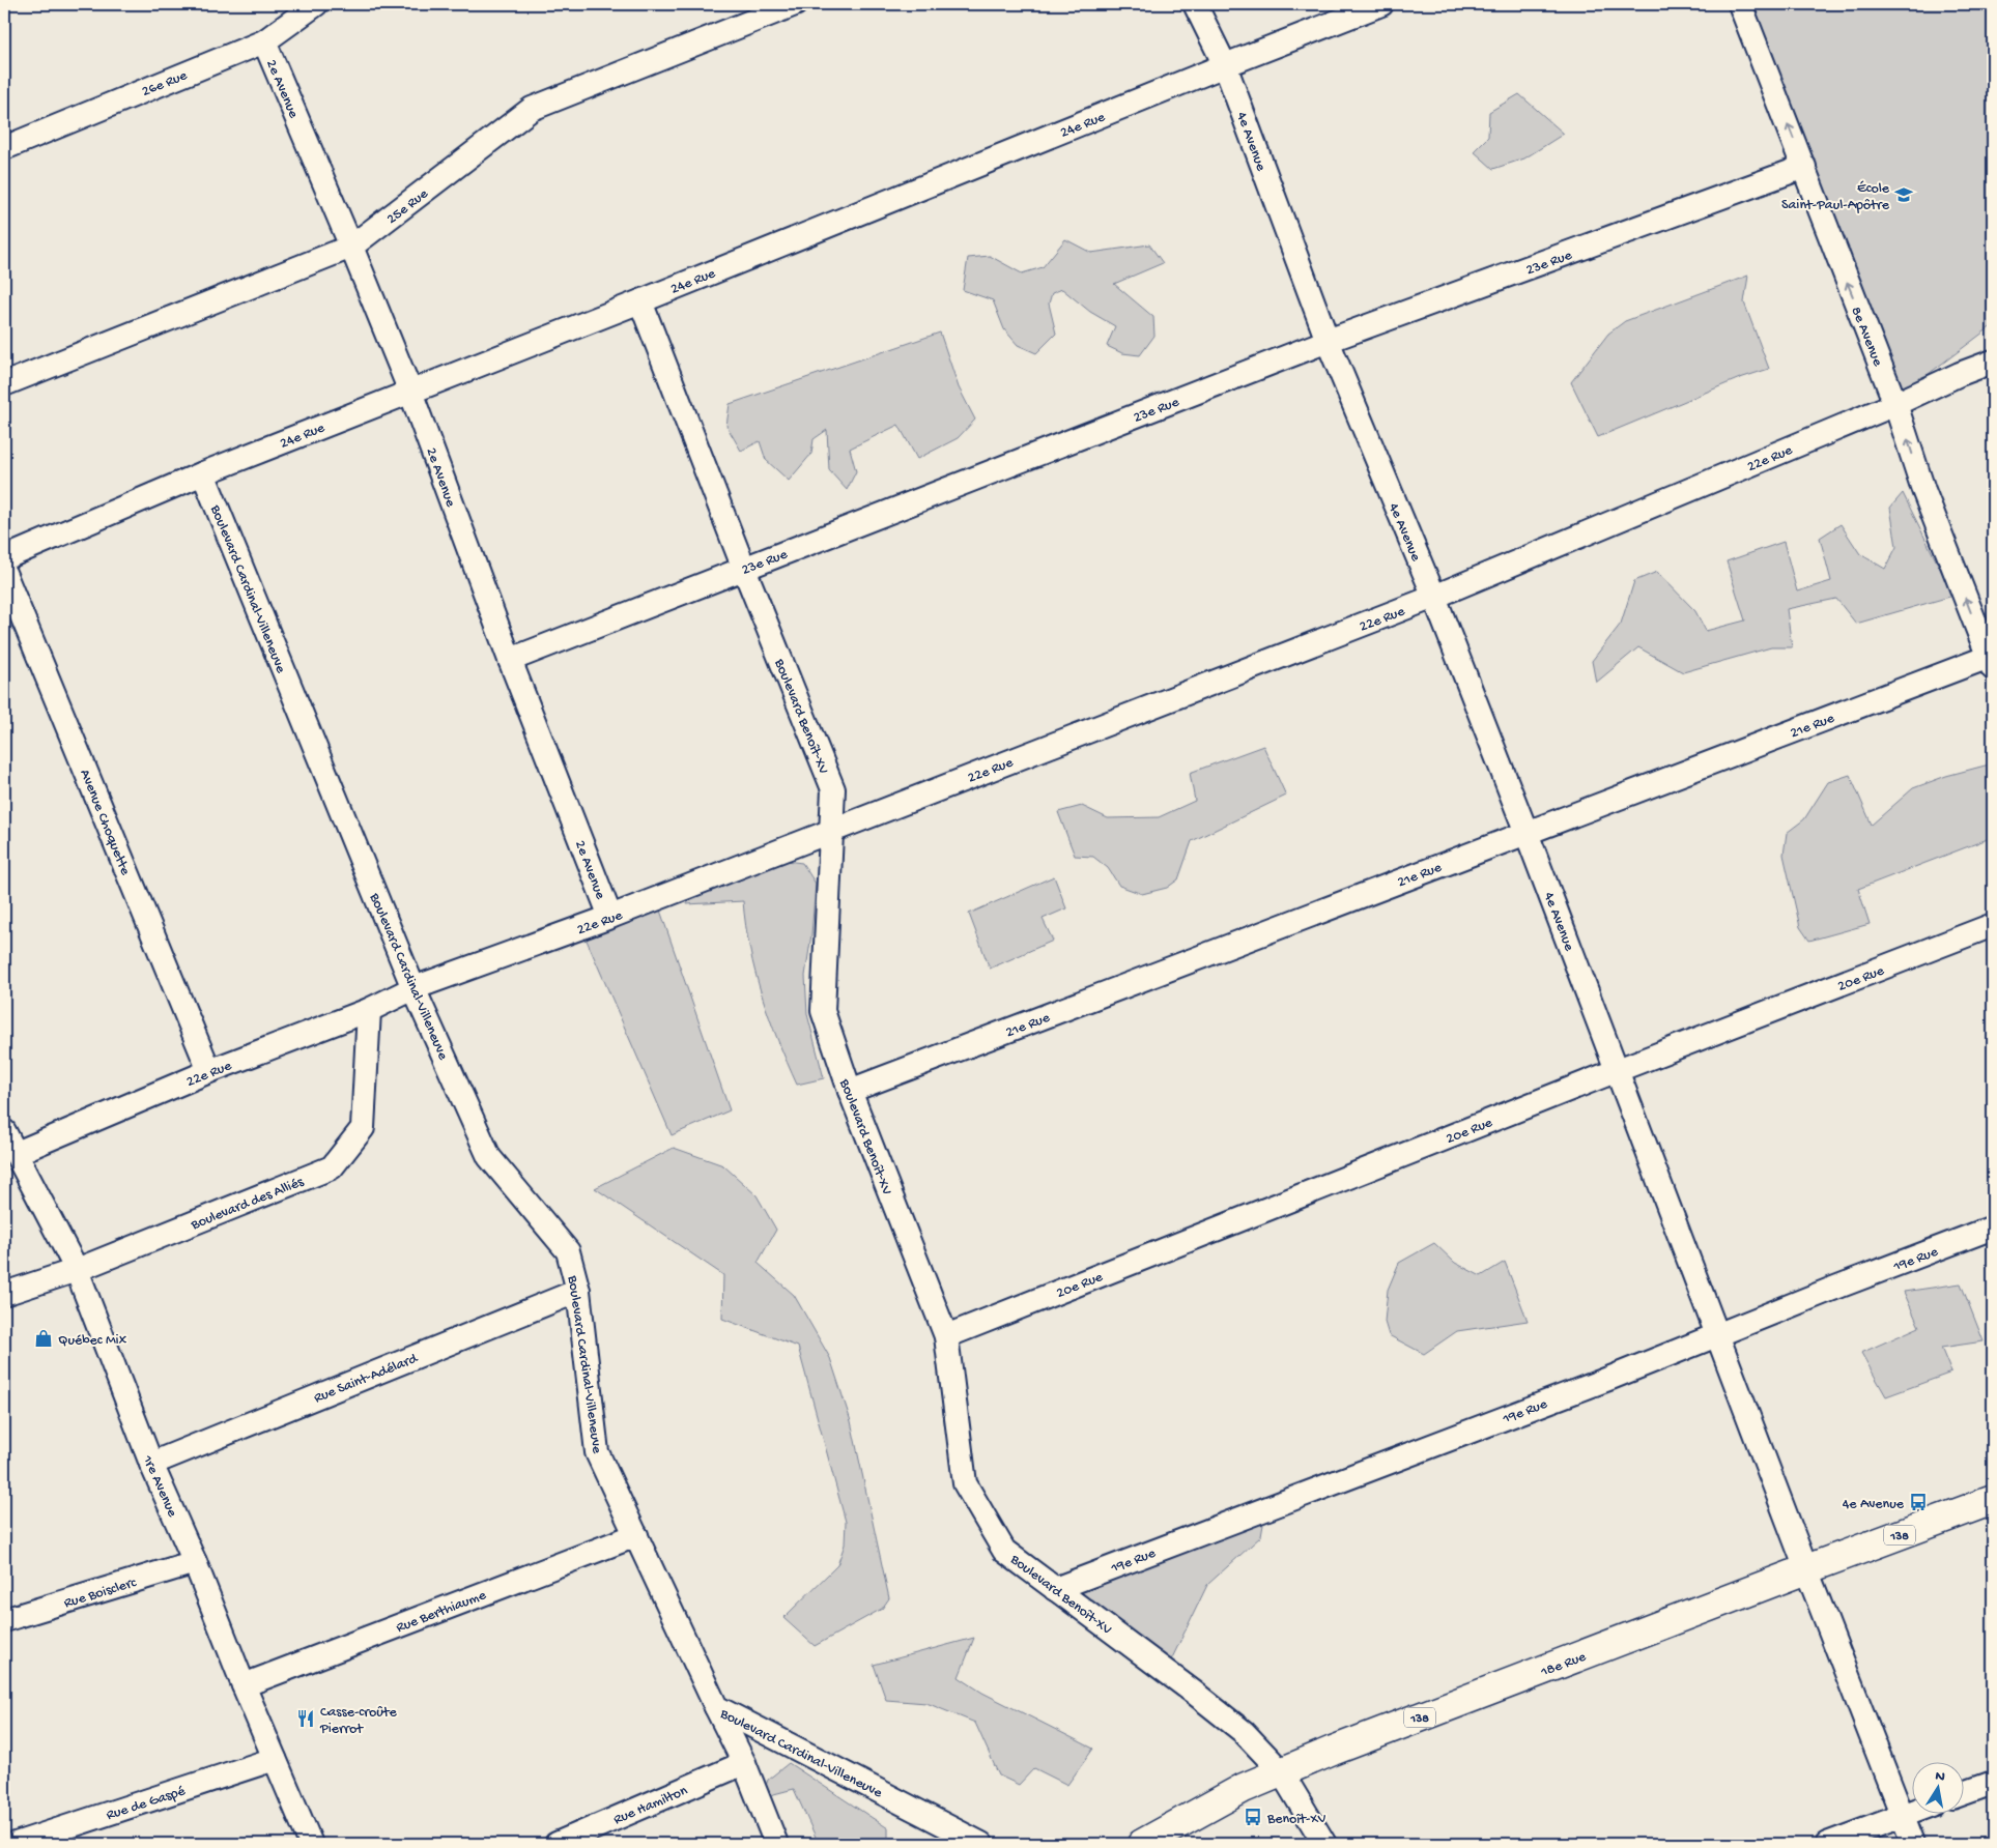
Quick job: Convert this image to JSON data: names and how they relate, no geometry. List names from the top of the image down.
{
  "streets": {
    "main road": ["138", "18e Rue"],
    "street": [
      "26e Rue",
      "2e Avenue",
      "24e Rue",
      "4e Avenue",
      "25e Rue",
      "23e Rue",
      "8e Avenue",
      "22e Rue",
      "Boulevard Cardinal-Villeneuve",
      "Boulevard Benoît-XV",
      "21e Rue",
      "Avenue Choquette",
      "20e Rue",
      "Boulevard des Alliés",
      "19e Rue",
      "Rue Saint-Adélard",
      "1re Avenue",
      "Rue Boisclerc",
      "Rue Berthiaume",
      "Rue de Gaspé",
      "Rue Hamilton"
    ]
  },
  "crossings": [
    ["26e Rue", "2e Avenue"],
    ["2e Avenue", "24e Rue"],
    ["2e Avenue", "25e Rue"],
    ["2e Avenue", "23e Rue"],
    ["2e Avenue", "22e Rue"],
    ["24e Rue", "4e Avenue"],
    ["24e Rue", "Boulevard Cardinal-Villeneuve"],
    ["24e Rue", "Boulevard Benoît-XV"],
    ["4e Avenue", "23e Rue"],
    ["4e Avenue", "22e Rue"],
    ["4e Avenue", "21e Rue"],
    ["4e Avenue", "20e Rue"],
    ["4e Avenue", "19e Rue"],
    ["4e Avenue", "18e Rue"],
    ["23e Rue", "8e Avenue"],
    ["23e Rue", "Boulevard Benoît-XV"],
    ["8e Avenue", "22e Rue"],
    ["8e Avenue", "21e Rue"],
    ["22e Rue", "Boulevard Cardinal-Villeneuve"],
    ["22e Rue", "Boulevard Benoît-XV"],
    ["22e Rue", "Avenue Choquette"],
    ["22e Rue", "Boulevard des Alliés"],
    ["22e Rue", "1re Avenue"],
    ["Boulevard Cardinal-Villeneuve", "Rue Saint-Adélard"],
    ["Boulevard Cardinal-Villeneuve", "Rue Berthiaume"],
    ["Boulevard Benoît-XV", "21e Rue"],
    ["Boulevard Benoît-XV", "20e Rue"],
    ["Boulevard Benoît-XV", "19e Rue"],
    ["Boulevard Benoît-XV", "18e Rue"],
    ["Boulevard des Alliés", "1re Avenue"],
    ["Rue Saint-Adélard", "1re Avenue"],
    ["1re Avenue", "Rue Boisclerc"],
    ["1re Avenue", "Rue Berthiaume"],
    ["1re Avenue", "Rue de Gaspé"]
  ],
  "one_way": ["8e Avenue"],
  "places": {
    "school or university": ["École Saint-Paul-Apôtre"],
    "shop": ["Québec Mix"],
    "bus stop": ["4e Avenue", "Benoît-XV"],
    "restaurant": ["Casse-croûte Pierrot"]
  },
  "north": "top"
}
